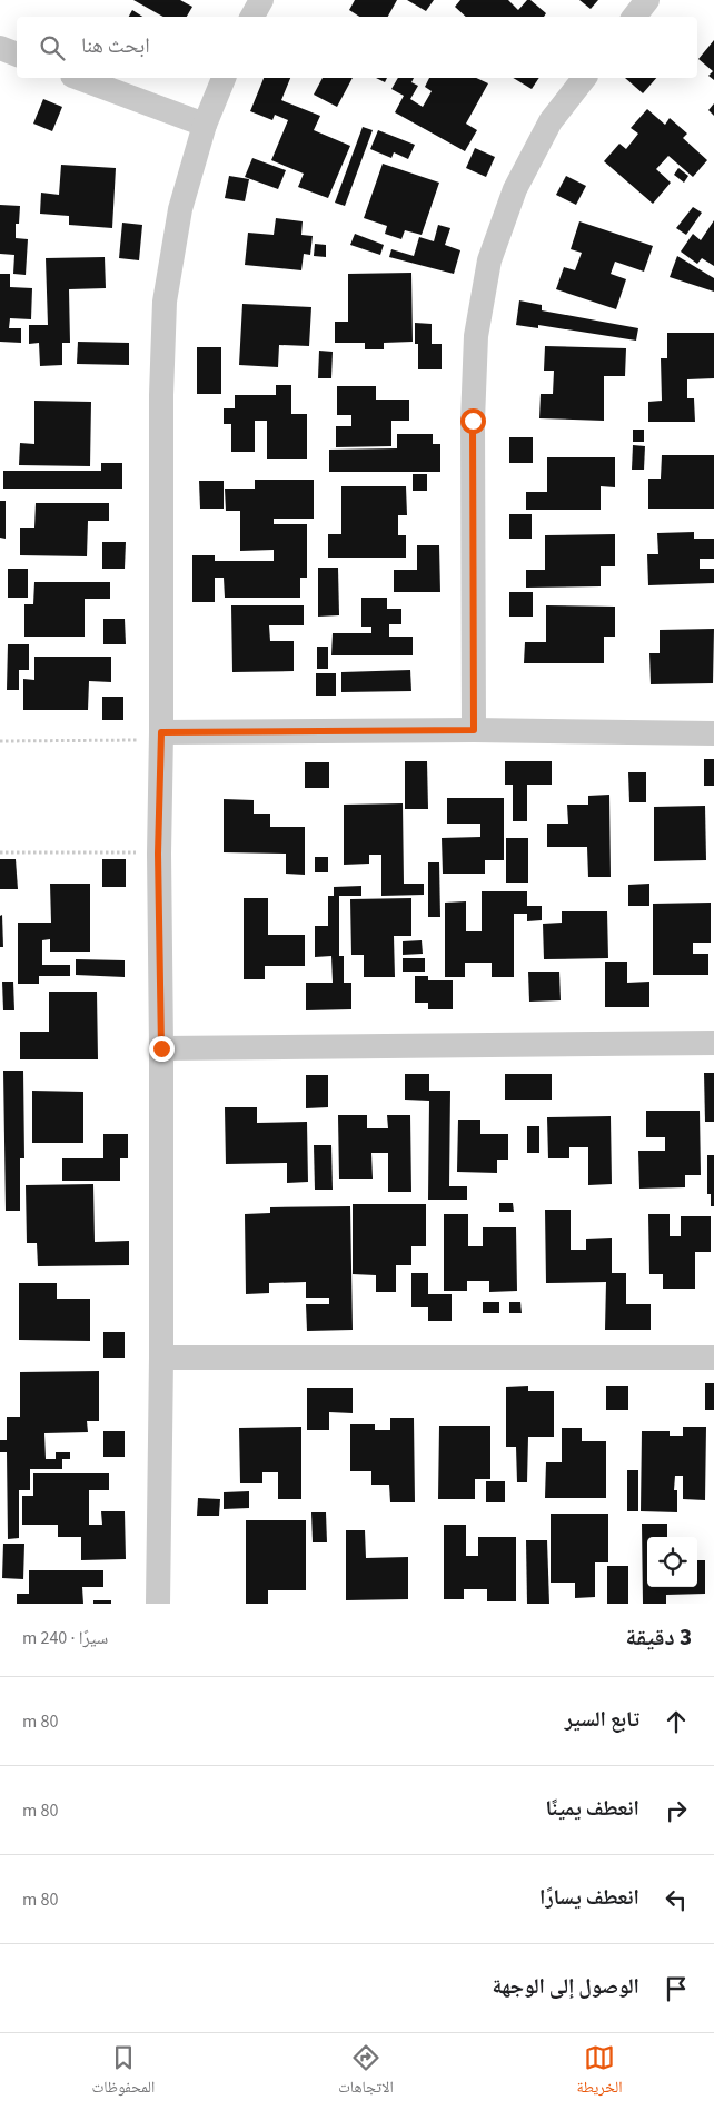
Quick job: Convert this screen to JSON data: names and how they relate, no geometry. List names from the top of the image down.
{
  "page": {
    "search": "ابحث هنا",
    "heading": ["3 دقيقة", "سيرًا · 240 m"],
    "list": [
      ["تابع السير", "80 m"],
      ["انعطف يمينًا", "80 m"],
      ["انعطف يسارًا", "80 m"],
      "الوصول إلى الوجهة"
    ],
    "nav": ["الخريطة", "الاتجاهات", "المحفوظات"]
  }
}
